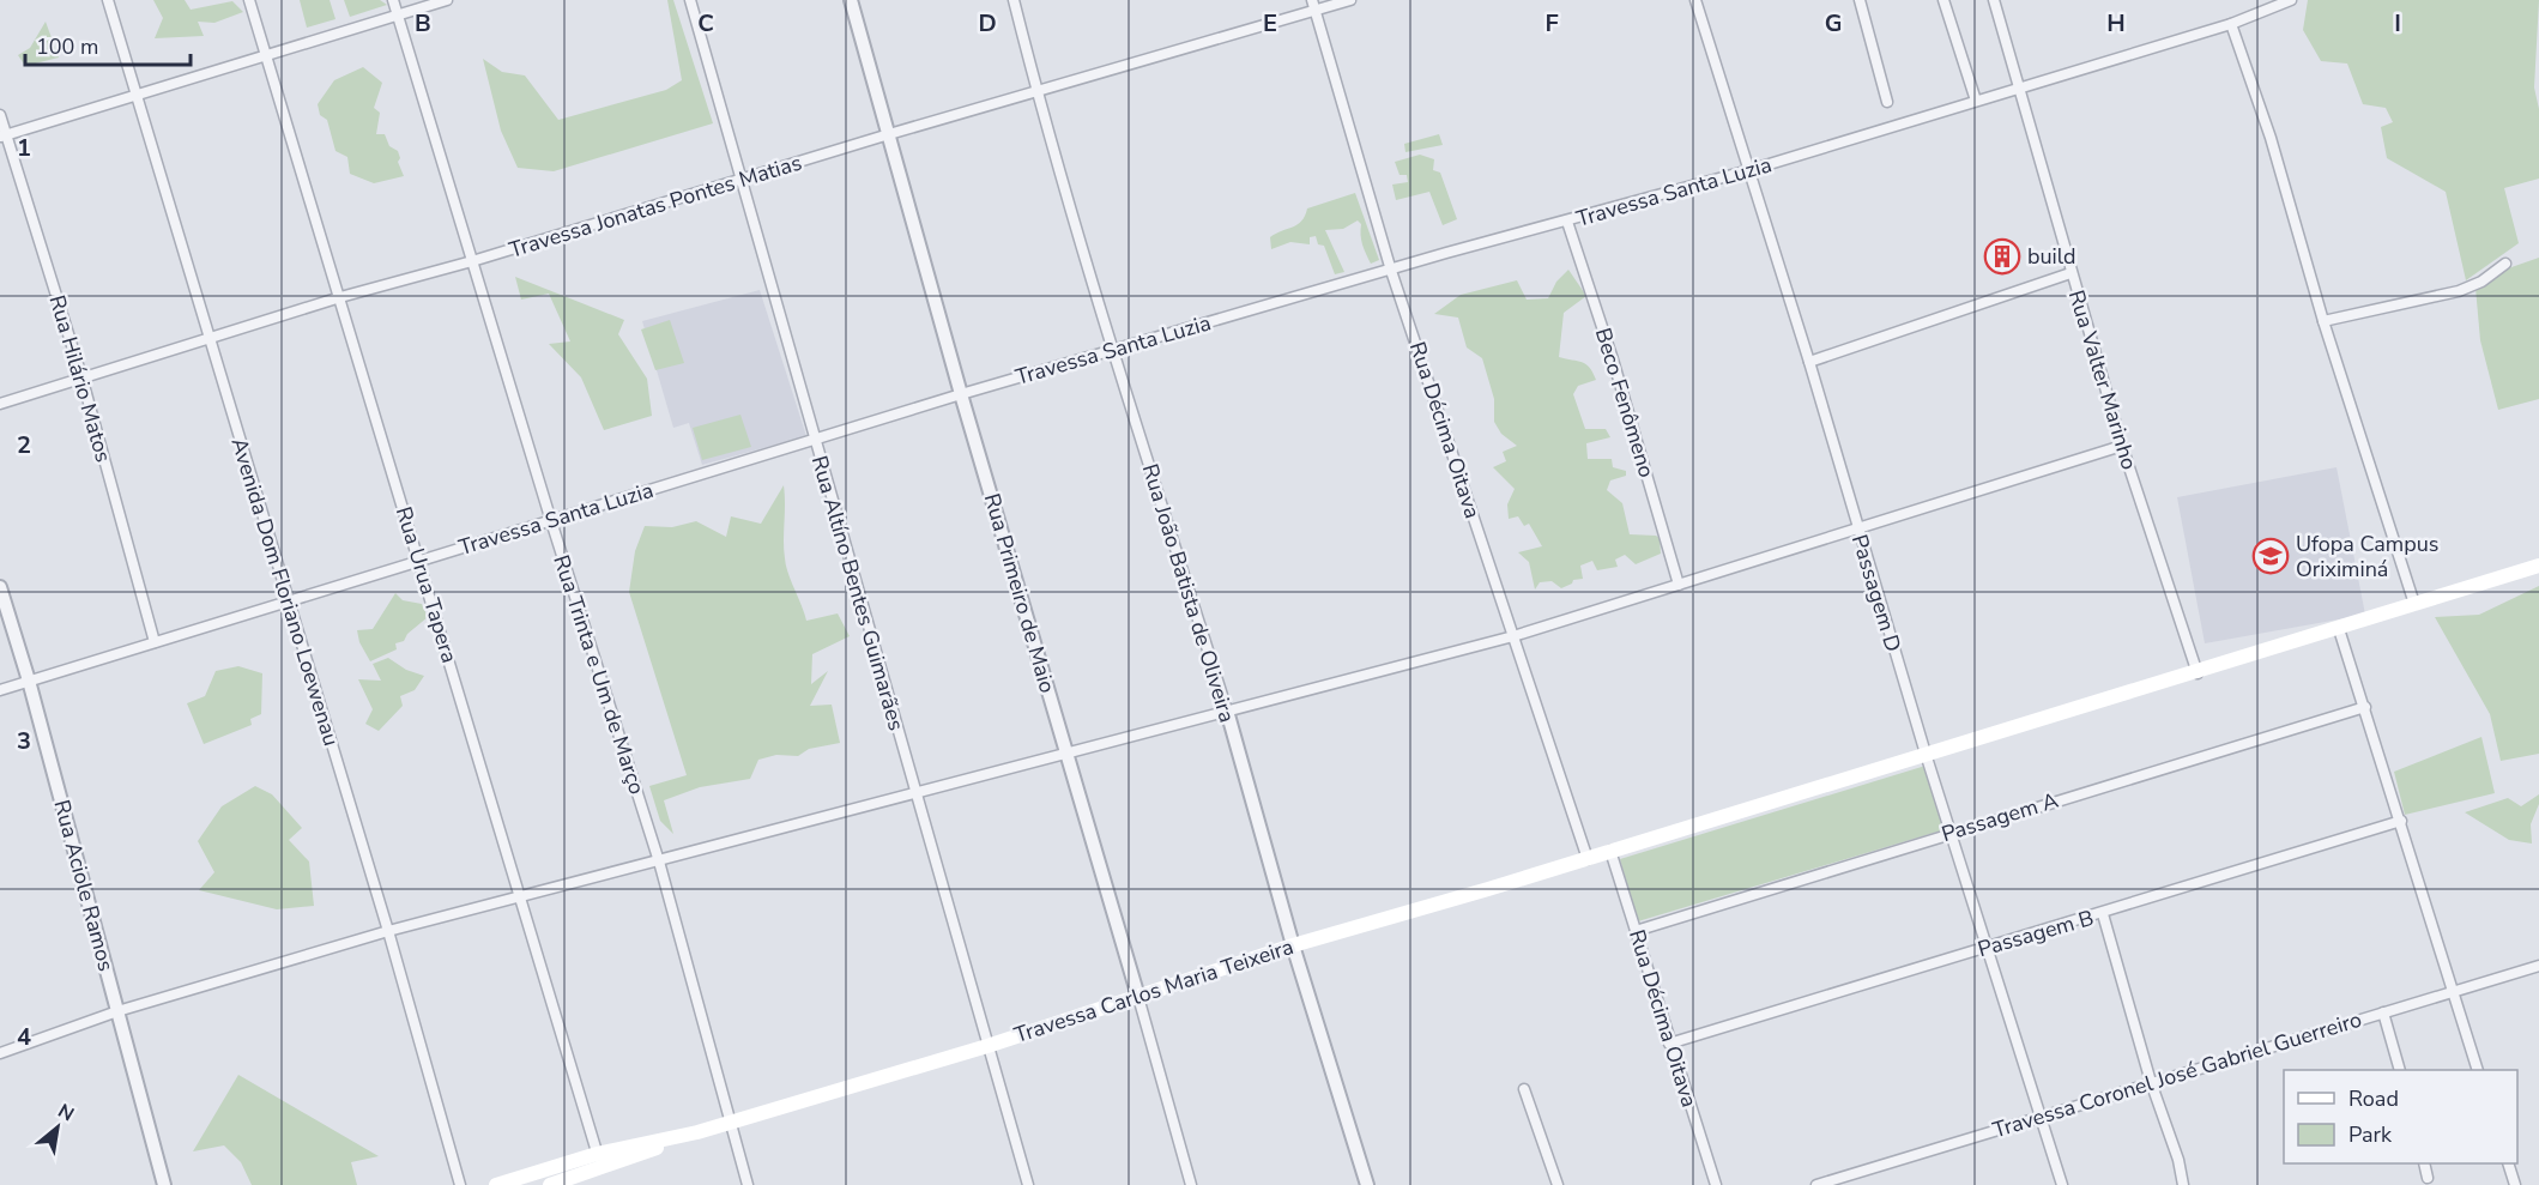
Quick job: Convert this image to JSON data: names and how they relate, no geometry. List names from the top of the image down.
{
  "streets": {
    "main road": ["Travessa Carlos Maria Teixeira"],
    "street": [
      "Travessa Santa Luzia",
      "Travessa Jonatas Pontes Matias",
      "Rua Hilário Matos",
      "Rua Valter Marinho",
      "Beco Fenômeno",
      "Rua Décima Oitava",
      "Rua Urua Tapera",
      "Avenida Dom Floriano Loewenau",
      "Rua Altíno Bentes Guimarães",
      "Rua Primeiro de Maio",
      "Rua João Batista de Oliveira",
      "Passagem D",
      "Rua Trinta e Um de Março",
      "Passagem A",
      "Rua Aciole Ramos",
      "Passagem B",
      "Travessa Coronel José Gabriel Guerreiro"
    ]
  },
  "crossings": [
    ["Travessa Santa Luzia", "Rua Hilário Matos"],
    ["Travessa Santa Luzia", "Rua Valter Marinho"],
    ["Travessa Santa Luzia", "Beco Fenômeno"],
    ["Travessa Santa Luzia", "Rua Décima Oitava"],
    ["Travessa Santa Luzia", "Rua Urua Tapera"],
    ["Travessa Santa Luzia", "Avenida Dom Floriano Loewenau"],
    ["Travessa Santa Luzia", "Rua Altíno Bentes Guimarães"],
    ["Travessa Santa Luzia", "Rua Primeiro de Maio"],
    ["Travessa Santa Luzia", "Rua João Batista de Oliveira"],
    ["Travessa Santa Luzia", "Passagem D"],
    ["Travessa Santa Luzia", "Rua Trinta e Um de Março"],
    ["Travessa Santa Luzia", "Rua Aciole Ramos"],
    ["Travessa Jonatas Pontes Matias", "Rua Hilário Matos"],
    ["Travessa Jonatas Pontes Matias", "Rua Décima Oitava"],
    ["Travessa Jonatas Pontes Matias", "Rua Urua Tapera"],
    ["Travessa Jonatas Pontes Matias", "Avenida Dom Floriano Loewenau"],
    ["Travessa Jonatas Pontes Matias", "Rua Altíno Bentes Guimarães"],
    ["Travessa Jonatas Pontes Matias", "Rua Primeiro de Maio"],
    ["Travessa Jonatas Pontes Matias", "Rua João Batista de Oliveira"],
    ["Travessa Jonatas Pontes Matias", "Rua Trinta e Um de Março"],
    ["Rua Valter Marinho", "Travessa Carlos Maria Teixeira"],
    ["Rua Décima Oitava", "Passagem A"],
    ["Rua Décima Oitava", "Passagem B"],
    ["Rua Décima Oitava", "Travessa Carlos Maria Teixeira"],
    ["Rua Urua Tapera", "Travessa Carlos Maria Teixeira"],
    ["Rua Altíno Bentes Guimarães", "Travessa Carlos Maria Teixeira"],
    ["Rua Primeiro de Maio", "Travessa Carlos Maria Teixeira"],
    ["Rua João Batista de Oliveira", "Travessa Carlos Maria Teixeira"],
    ["Passagem D", "Passagem A"],
    ["Passagem D", "Passagem B"],
    ["Passagem D", "Travessa Carlos Maria Teixeira"],
    ["Passagem D", "Travessa Coronel José Gabriel Guerreiro"],
    ["Rua Trinta e Um de Março", "Travessa Carlos Maria Teixeira"]
  ],
  "places": {
    "building": ["build"],
    "school or university": ["Ufopa Campus Oriximiná"]
  },
  "legend": ["Road", "Park"],
  "scale_bar": "100 m",
  "north": "top right",
  "grid": {
    "columns": [
      "B",
      "C",
      "D",
      "E",
      "F",
      "G",
      "H",
      "I"
    ],
    "rows": [
      "1",
      "2",
      "3",
      "4"
    ]
  }
}
